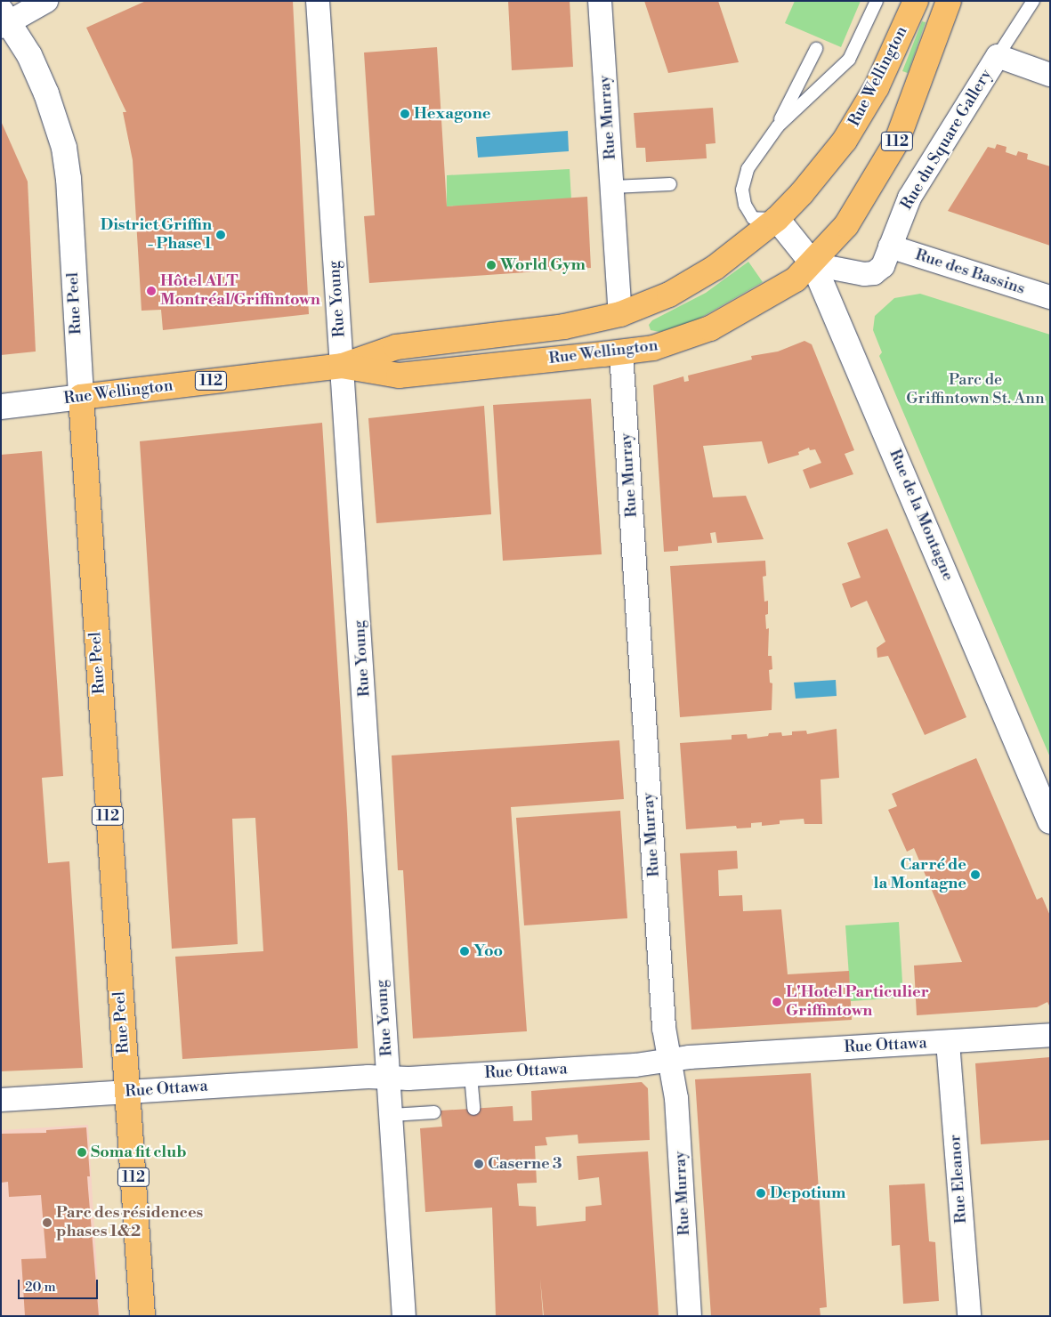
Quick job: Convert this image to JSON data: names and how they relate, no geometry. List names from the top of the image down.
{
  "streets": {
    "main road": ["Rue Wellington", "112", "Rue Peel"],
    "street": [
      "Rue Murray",
      "Rue du Square Gallery",
      "Rue des Bassins",
      "Rue Young",
      "Rue de la Montagne",
      "Rue Ottawa",
      "Rue Eleanor"
    ]
  },
  "crossings": [
    ["Rue Wellington", "Rue Murray"],
    ["Rue Wellington", "Rue du Square Gallery"],
    ["Rue Wellington", "Rue Young"],
    ["Rue Wellington", "Rue Peel"],
    ["Rue Wellington", "Rue de la Montagne"],
    ["Rue Murray", "Rue Ottawa"],
    ["Rue du Square Gallery", "Rue des Bassins"],
    ["Rue du Square Gallery", "Rue de la Montagne"],
    ["Rue Young", "Rue Ottawa"],
    ["Rue Peel", "Rue Ottawa"],
    ["Rue Ottawa", "Rue Eleanor"]
  ],
  "parks": ["Parc de Griffintown St. Ann"],
  "places": [
    "Hexagone",
    "District Griffin - Phase 1",
    "World Gym",
    "Hôtel ALT Montréal/Griffintown",
    "Carré de la Montagne",
    "Yoo",
    "L'Hotel Particulier Griffintown",
    "Soma fit club",
    "Caserne 3",
    "Depotium",
    "Parc des résidences phases 1&2"
  ],
  "scale_bar": "20 m"
}
